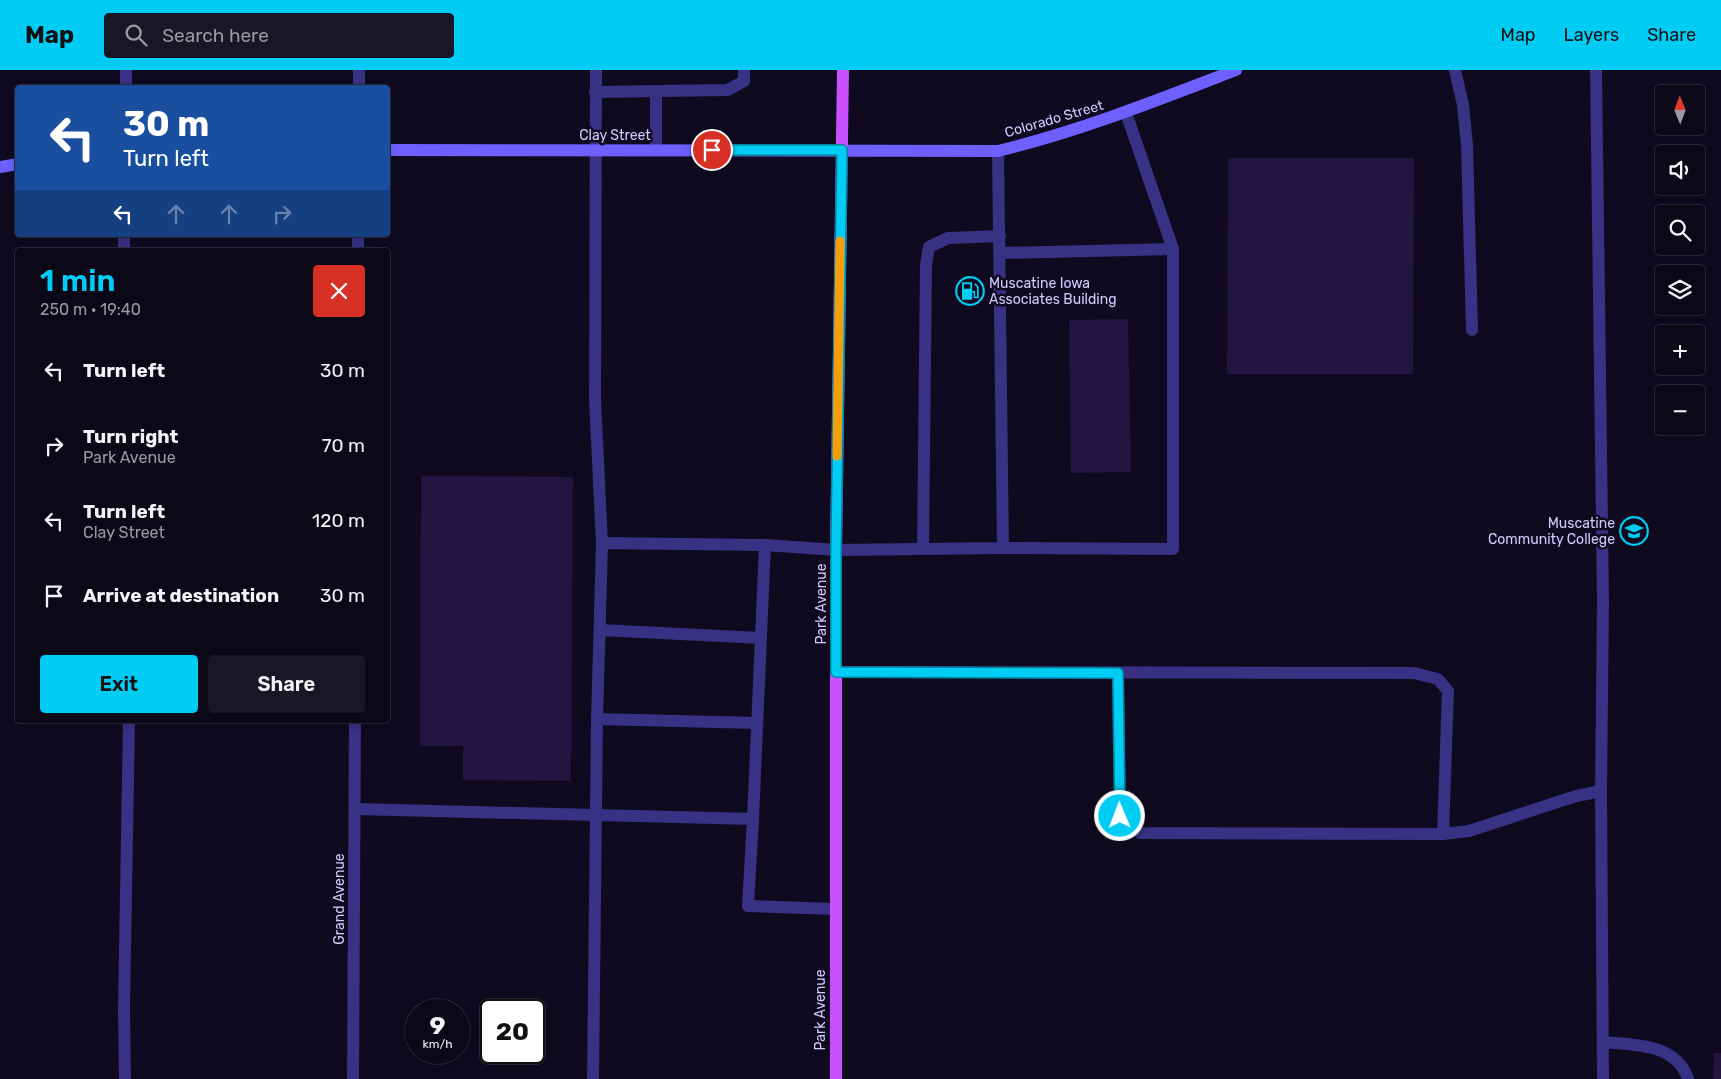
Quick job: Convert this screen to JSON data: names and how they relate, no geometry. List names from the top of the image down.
{
  "streets": {
    "main road": ["Colorado Street", "Clay Street", "Park Avenue"],
    "street": ["Grand Avenue"]
  },
  "crossings": [
    ["Colorado Street", "Clay Street"],
    ["Colorado Street", "Park Avenue"],
    ["Clay Street", "Park Avenue"]
  ],
  "places": {
    "fuel station": ["Muscatine Iowa Associates Building"],
    "school or university": ["Muscatine Community College"]
  },
  "north": "top",
  "page": {
    "header": "Map",
    "search": "Search here",
    "nav": ["Map", "Layers", "Share"],
    "map_buttons": ["+", "−"],
    "turn": ["30 m", "Turn left"],
    "heading": ["1 min", "250 m · 19:40"],
    "list": [
      {
        "name": "Turn left",
        "value": "30 m"
      },
      {
        "name": "Turn right",
        "note": "Park Avenue",
        "value": "70 m"
      },
      {
        "name": "Turn left",
        "note": "Clay Street",
        "value": "120 m"
      },
      {
        "name": "Arrive at destination",
        "value": "30 m"
      }
    ],
    "buttons": ["Exit", "Share"],
    "speed": "9 km/h",
    "limit": "20"
  }
}
